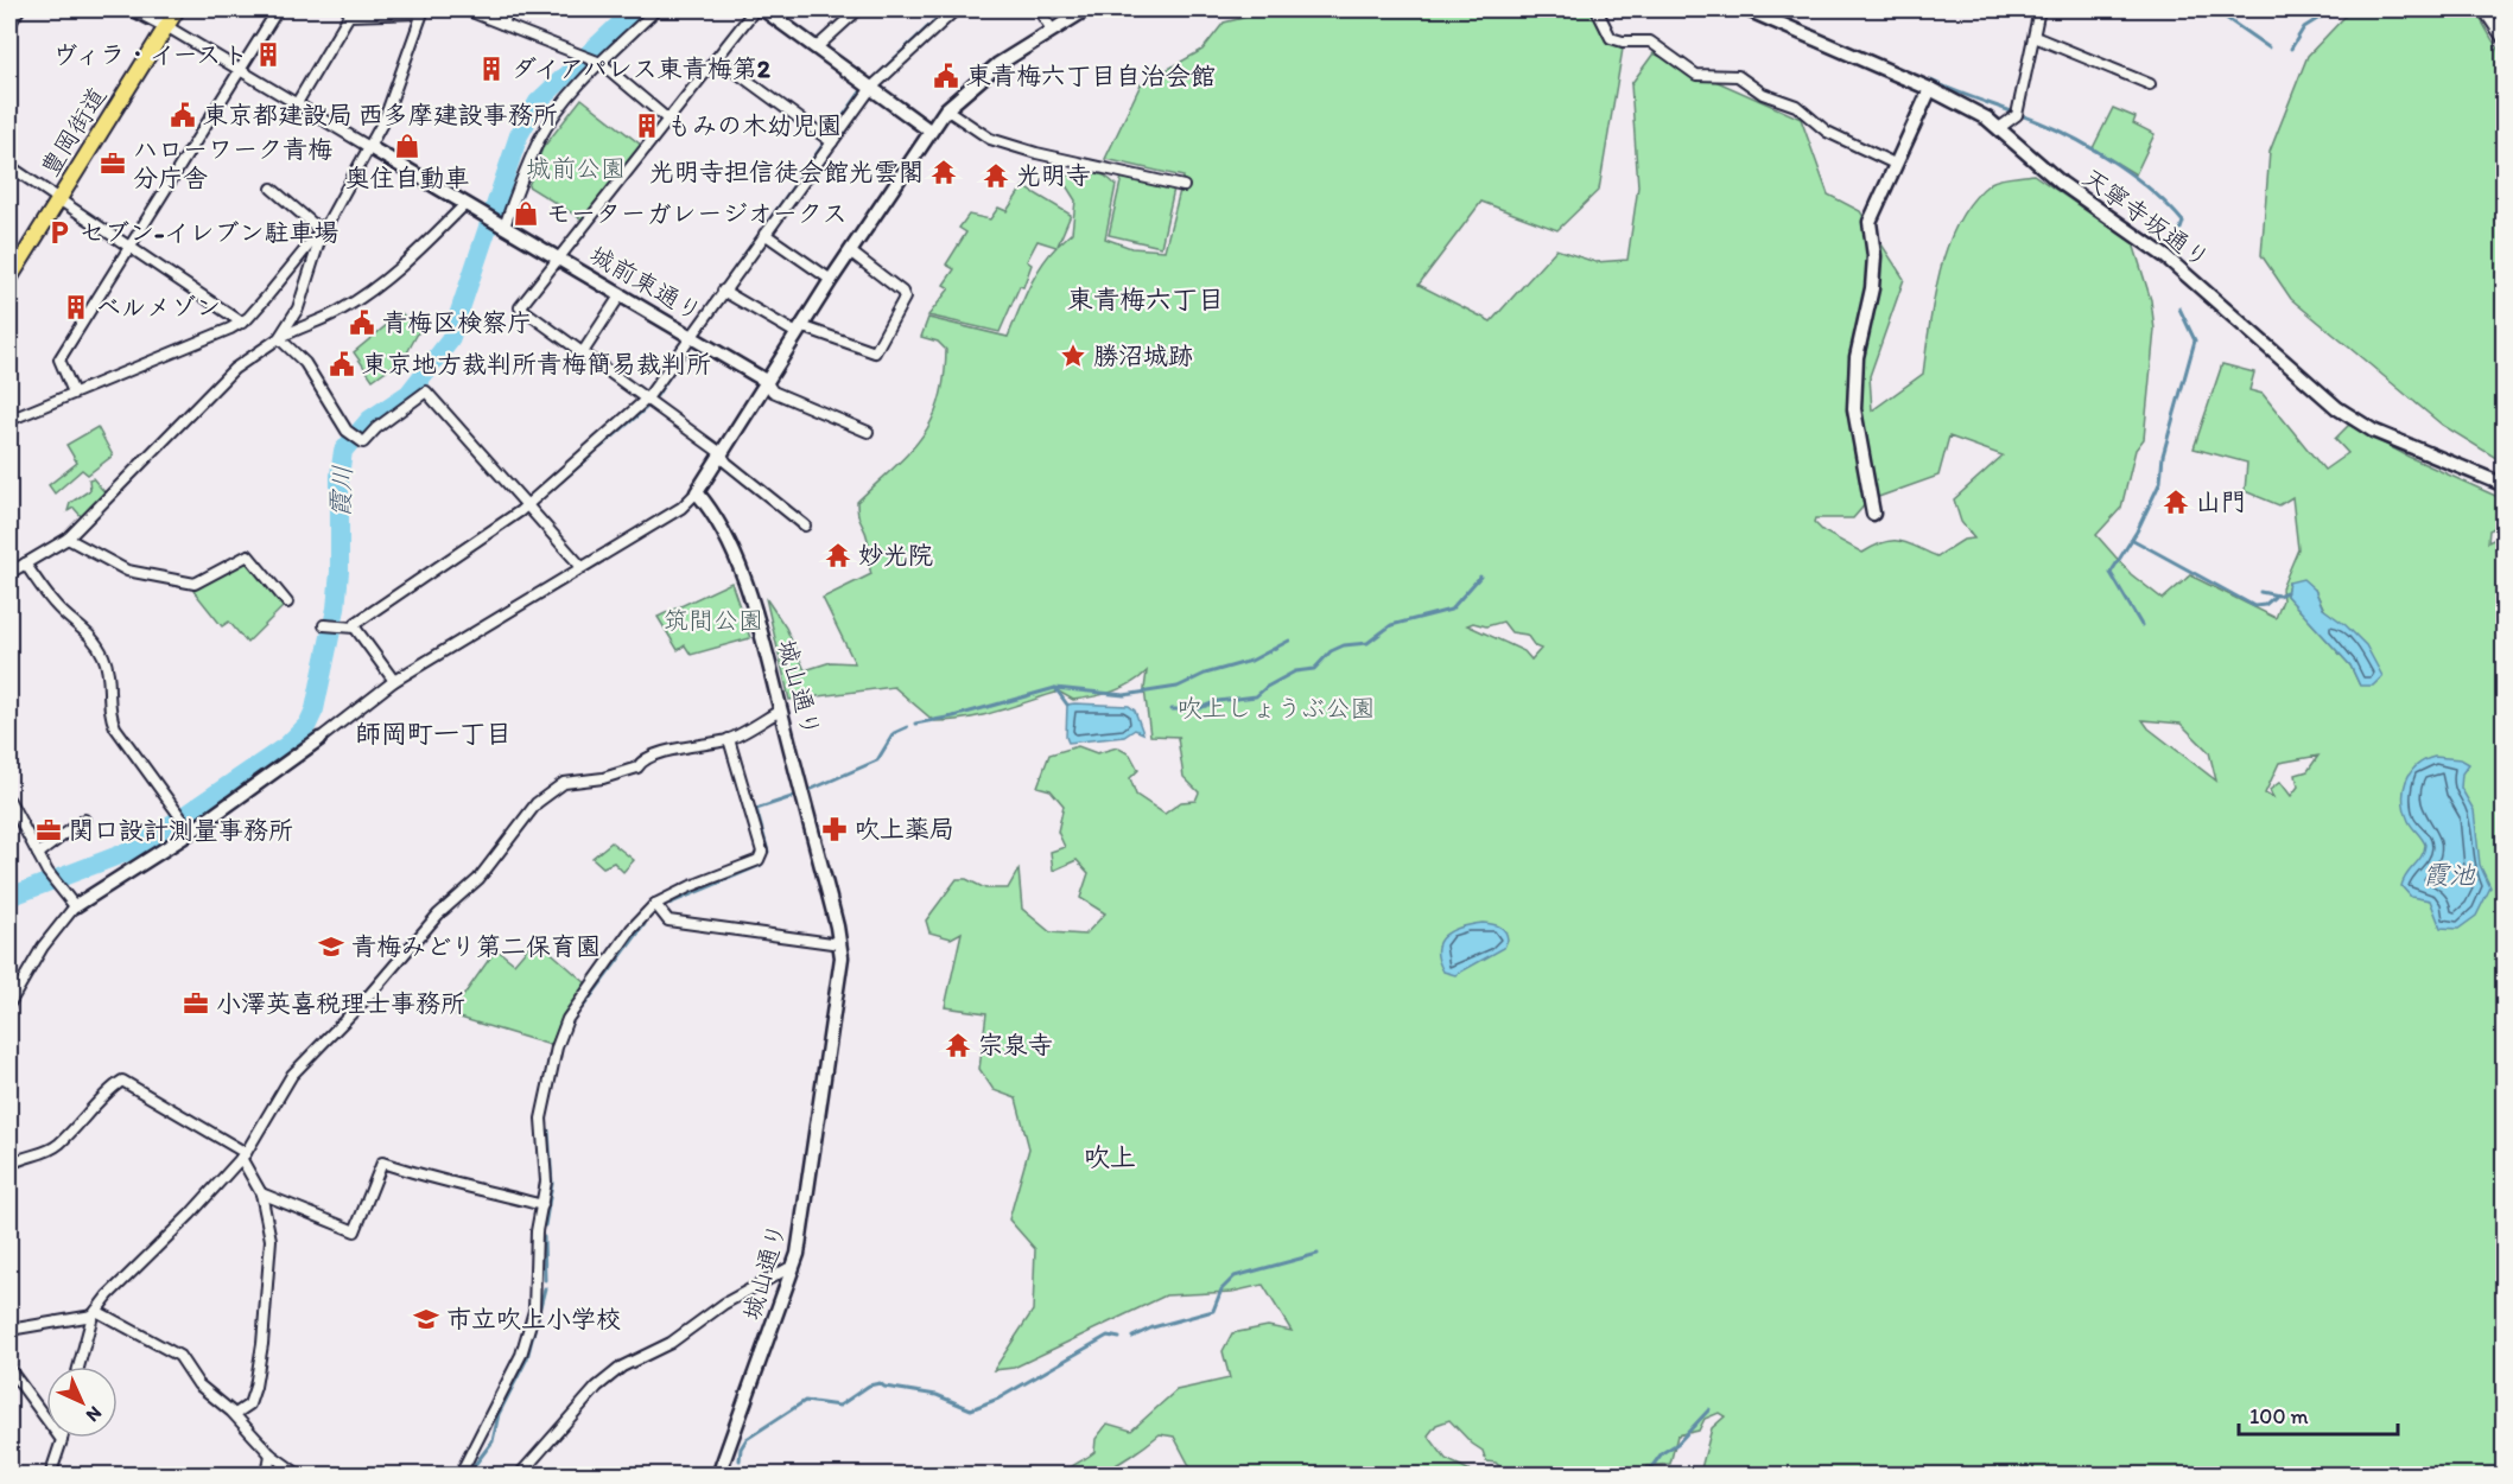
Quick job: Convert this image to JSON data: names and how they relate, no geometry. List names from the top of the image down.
{
  "streets": {
    "main road": ["豊岡街道"],
    "street": ["天寧寺坂通り", "城前東通り", "城山通り"]
  },
  "districts": ["東青梅六丁目", "師岡町一丁目", "吹上"],
  "water": ["霞川", "霞池"],
  "parks": ["城前公園", "筑間公園", "吹上しょうぶ公園"],
  "places": {
    "building": [
      "ヴィラ・イースト",
      "ダイアパレス東青梅第2",
      "もみの木幼児園",
      "ベルメゾン"
    ],
    "public building": [
      "東青梅六丁目自治会館",
      "東京都建設局 西多摩建設事務所",
      "青梅区検察庁",
      "東京地方裁判所青梅簡易裁判所"
    ],
    "shop": ["奥住自動車", "モーターガレージオークス"],
    "office": ["ハローワーク青梅 分庁舎", "関口設計測量事務所", "小澤英喜税理士事務所"],
    "temple": [
      "光明寺担信徒会館光雲閣",
      "光明寺",
      "山門",
      "妙光院",
      "宗泉寺"
    ],
    "parking": ["セブン-イレブン駐車場"],
    "place": ["勝沼城跡"],
    "pharmacy": ["吹上薬局"],
    "school or university": ["青梅みどり第二保育園", "市立吹上小学校"]
  },
  "scale_bar": "100 m",
  "north": "bottom right"
}
